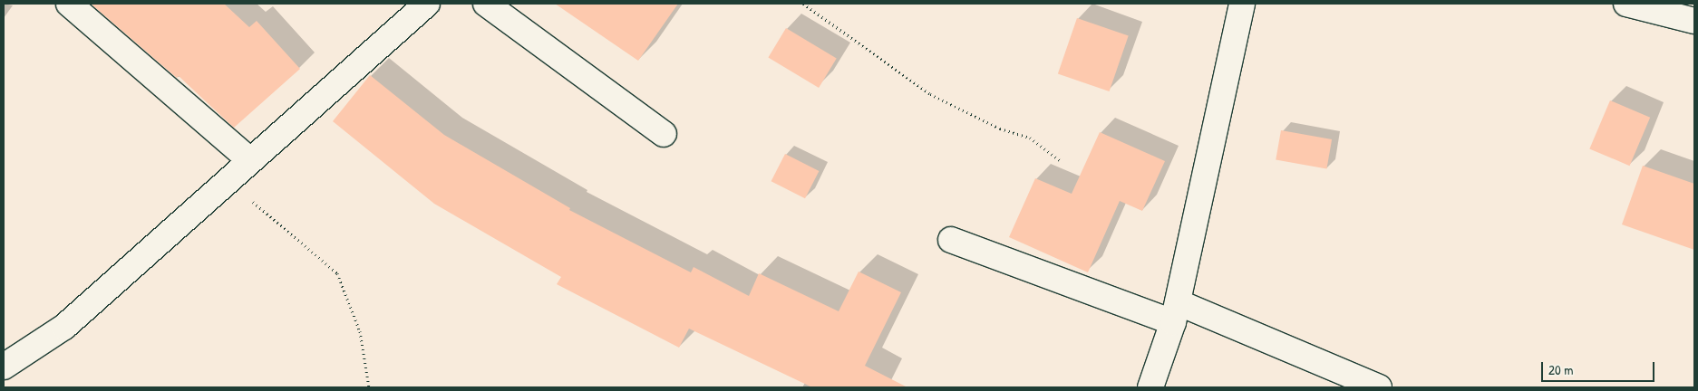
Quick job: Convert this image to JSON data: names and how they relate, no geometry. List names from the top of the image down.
{
  "scale_bar": "20 m"
}
